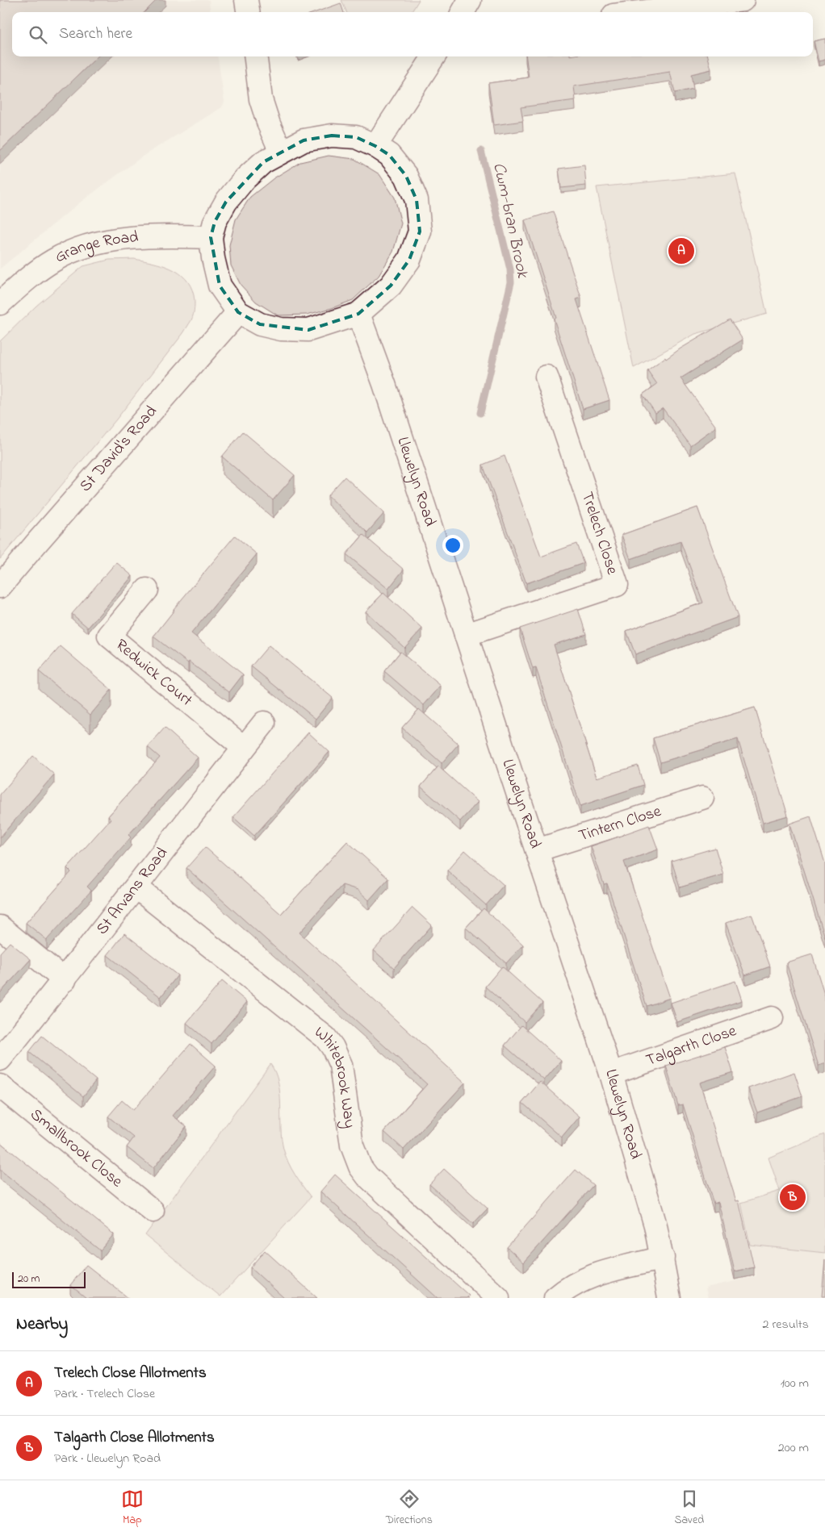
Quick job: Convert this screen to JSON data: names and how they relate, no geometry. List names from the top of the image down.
{
  "streets": {
    "street": [
      "Grange Road",
      "St David's Road",
      "Llewelyn Road",
      "Trelech Close",
      "Redwick Court",
      "Tintern Close",
      "St Arvans Road",
      "Talgarth Close",
      "Whitebrook Way",
      "Smallbrook Close"
    ]
  },
  "crossings": [
    ["Llewelyn Road", "Trelech Close"],
    ["Llewelyn Road", "Tintern Close"],
    ["Llewelyn Road", "Talgarth Close"],
    ["Redwick Court", "St Arvans Road"],
    ["St Arvans Road", "Whitebrook Way"]
  ],
  "water": ["Cwm-bran Brook"],
  "scale_bar": "20 m",
  "page": {
    "search": "Search here",
    "pins": ["A", "B"],
    "scale": "20 m",
    "heading": ["Nearby", "2 results"],
    "list": [
      {
        "mark": "A",
        "name": "Trelech Close Allotments",
        "note": "Park · Trelech Close",
        "value": "100 m"
      },
      {
        "mark": "B",
        "name": "Talgarth Close Allotments",
        "note": "Park · Llewelyn Road",
        "value": "200 m"
      }
    ],
    "nav": ["Map", "Directions", "Saved"]
  }
}
